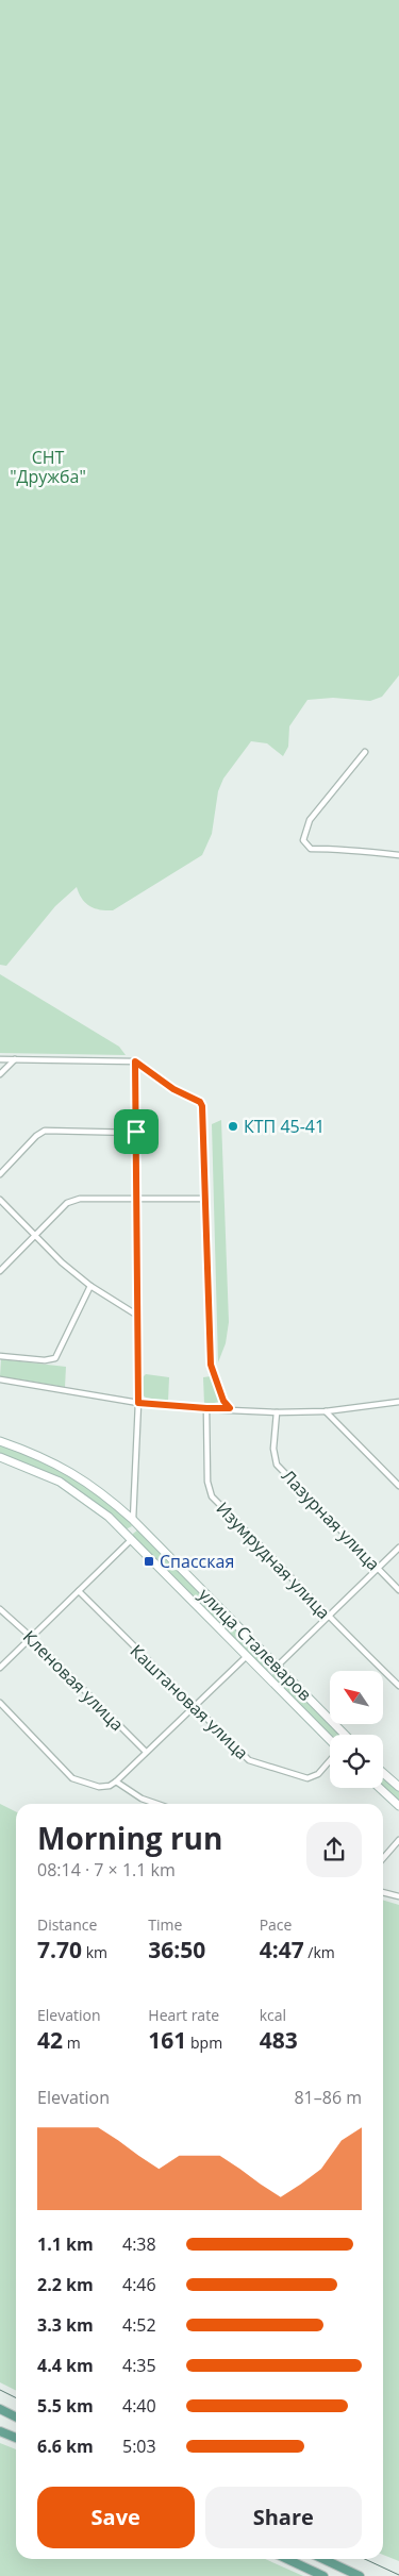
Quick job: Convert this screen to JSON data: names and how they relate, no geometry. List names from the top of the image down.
{
  "streets": {
    "main road": ["улица Сталеваров"],
    "street": [
      "Лазурная улица",
      "Изумрудная улица",
      "Кленовая улица",
      "Каштановая улица"
    ]
  },
  "parks": ["СНТ \"Дружба\""],
  "places": {
    "other": ["КТП 45-41"],
    "transit": ["Спасская"]
  },
  "north": "top left",
  "page": {
    "heading": ["Morning run", "08:14 · 7 × 1.1 km"],
    "stats": [
      ["Distance", "7.70 km"],
      ["Time", "36:50"],
      ["Pace", "4:47 /km"],
      ["Elevation", "42 m"],
      ["Heart rate", "161 bpm"],
      ["kcal", "483"]
    ],
    "chart": ["Elevation", "81–86 m"],
    "list": [
      {
        "name": "1.1 km",
        "note": "4:38"
      },
      {
        "name": "2.2 km",
        "note": "4:46"
      },
      {
        "name": "3.3 km",
        "note": "4:52"
      },
      {
        "name": "4.4 km",
        "note": "4:35"
      },
      {
        "name": "5.5 km",
        "note": "4:40"
      },
      {
        "name": "6.6 km",
        "note": "5:03"
      }
    ],
    "buttons": ["Save", "Share"]
  }
}
